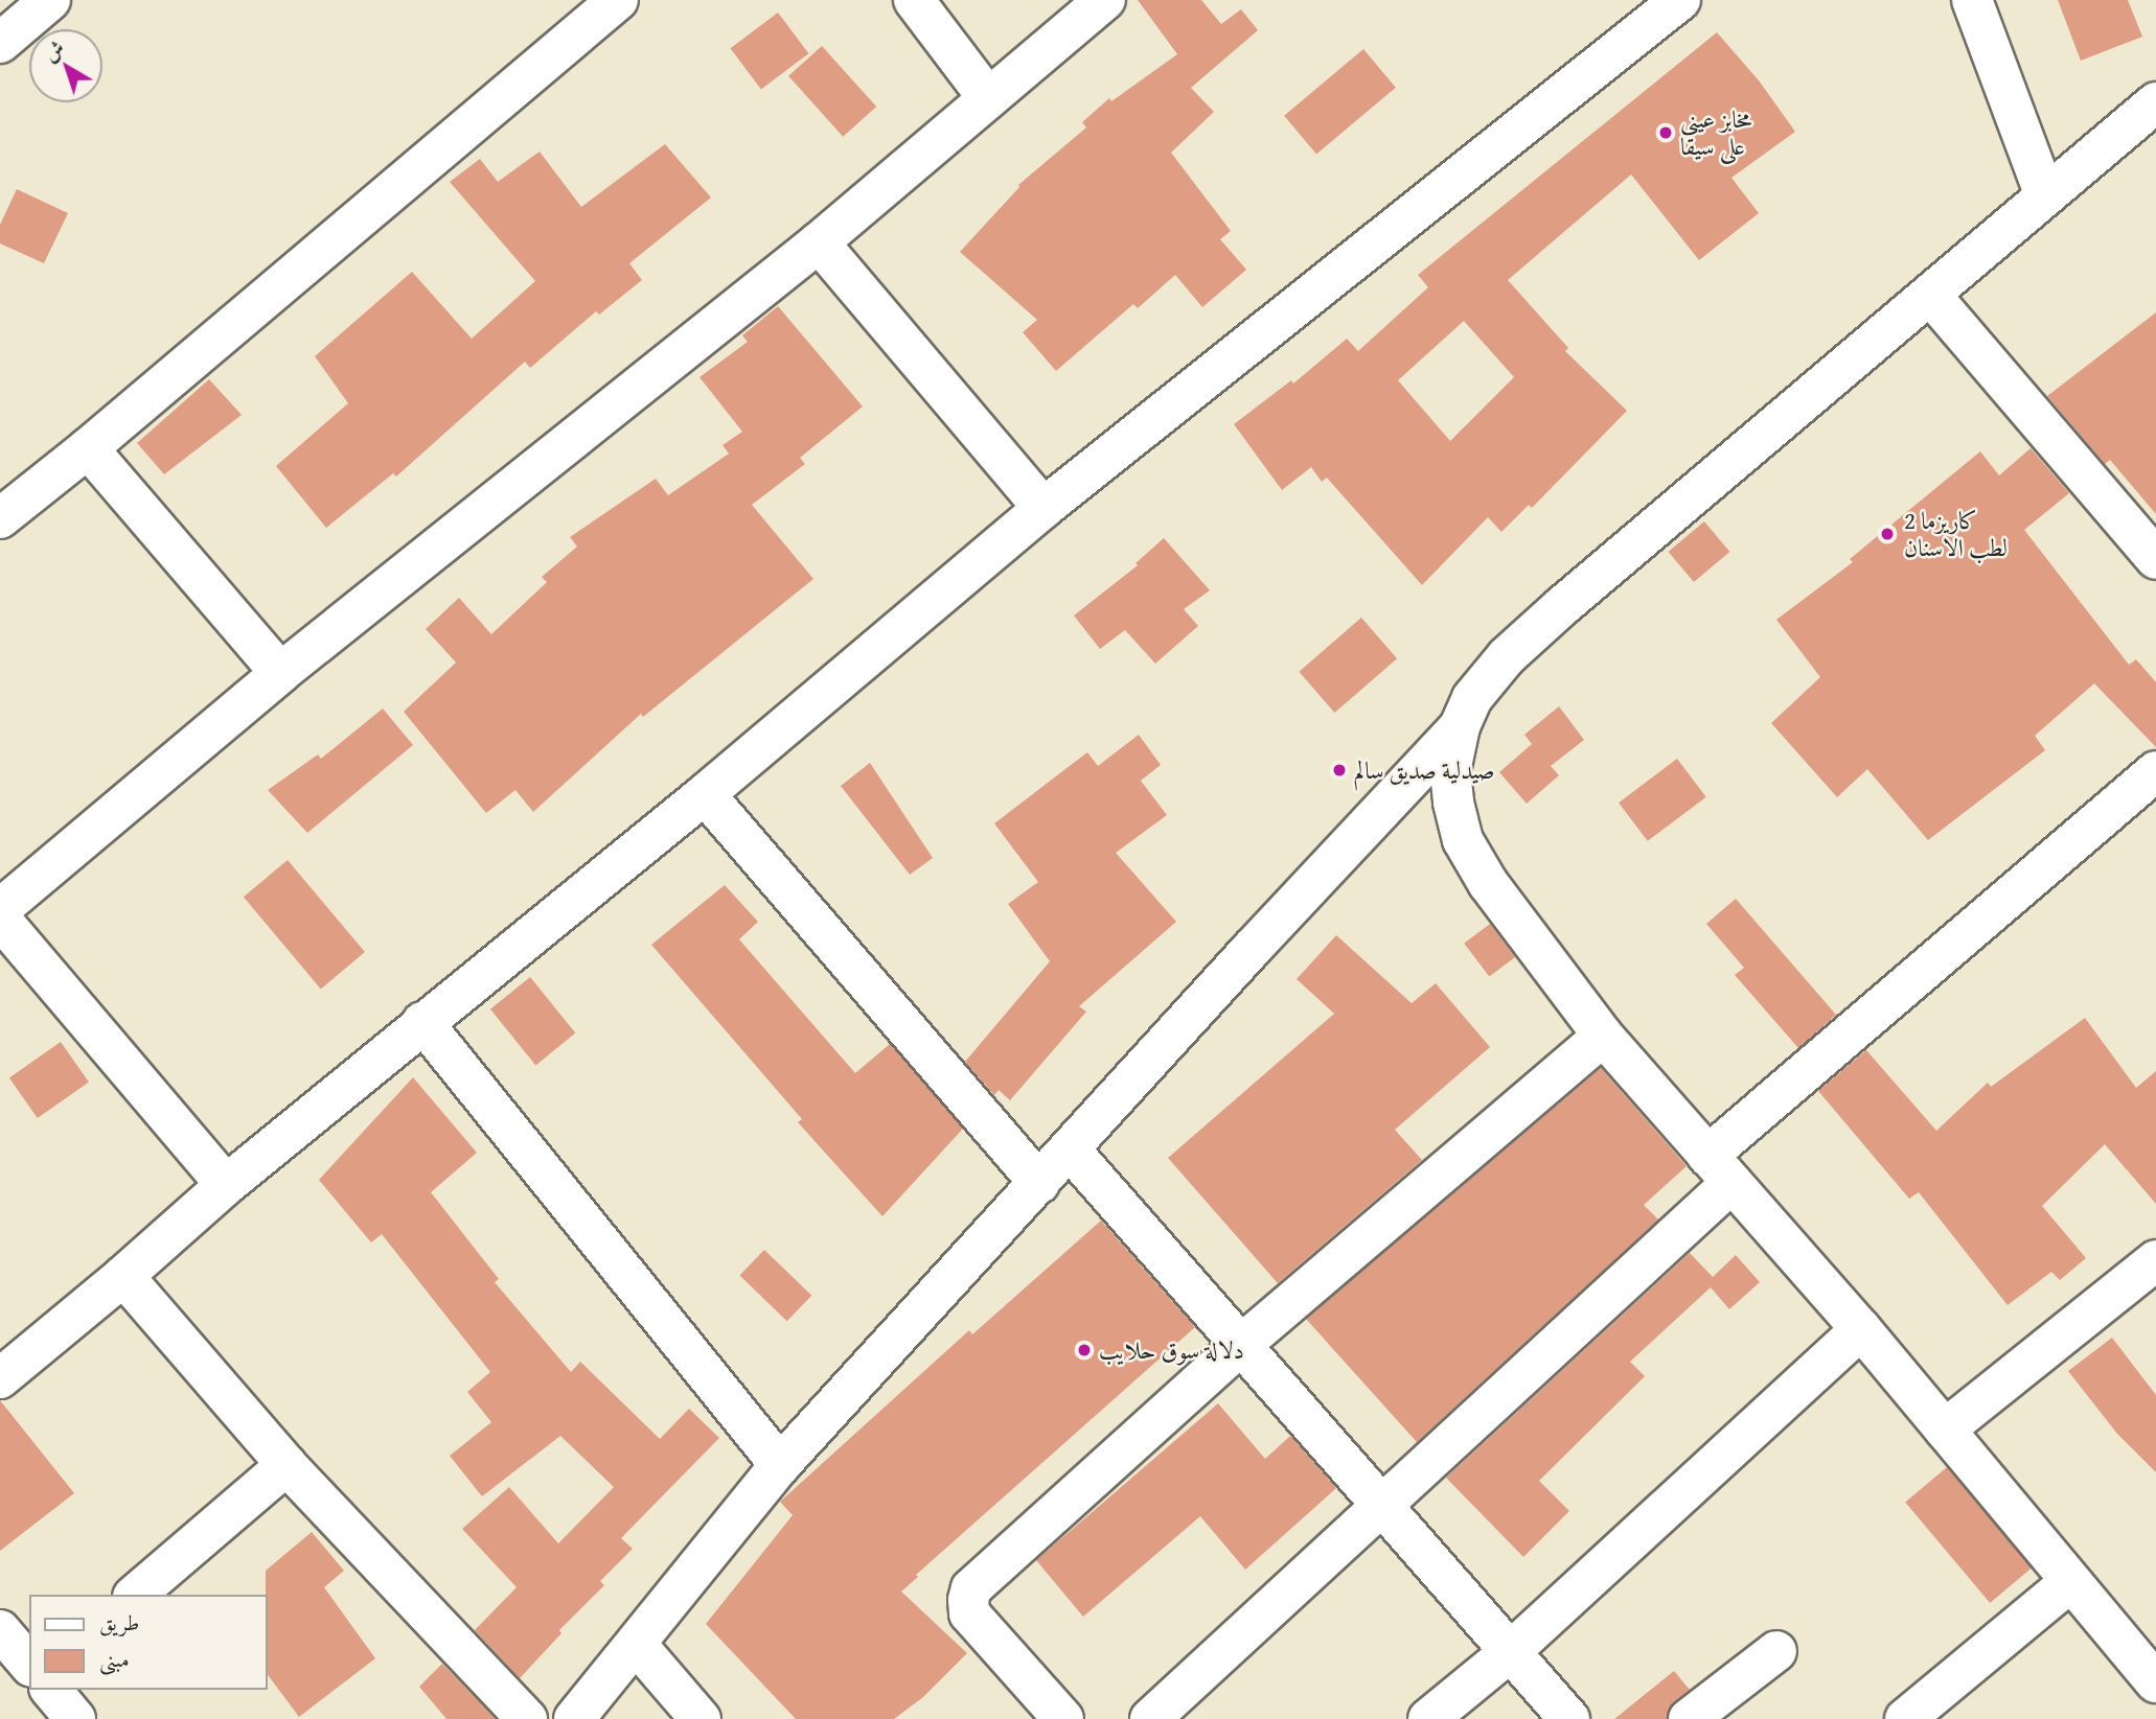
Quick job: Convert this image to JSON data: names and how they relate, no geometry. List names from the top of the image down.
{
  "places": [
    "مخابز عيني على سيقا",
    "كاريزما 2 لطب الاسنان",
    "صيدلية صديق سالم",
    "دلالة سوق حلايب"
  ],
  "legend": ["طريق", "مبنى"],
  "north": "top left"
}
